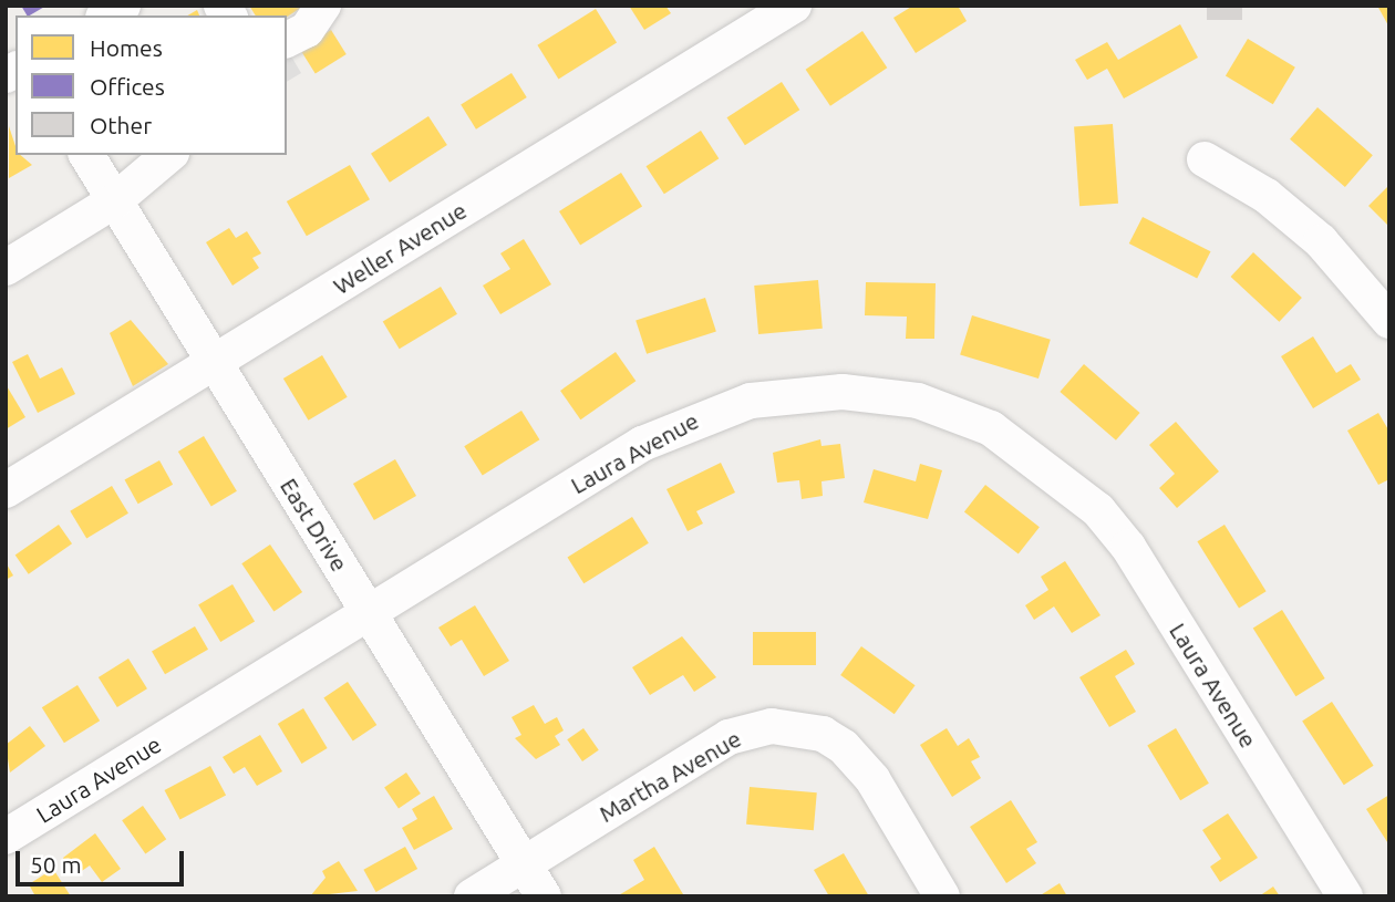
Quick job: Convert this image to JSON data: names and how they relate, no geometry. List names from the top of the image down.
{
  "streets": {
    "street": [
      "Weller Avenue",
      "Laura Avenue",
      "East Drive",
      "Martha Avenue"
    ]
  },
  "crossings": [
    ["Weller Avenue", "East Drive"],
    ["Laura Avenue", "East Drive"],
    ["East Drive", "Martha Avenue"]
  ],
  "legend": ["Homes", "Offices", "Other"],
  "scale_bar": "50 m"
}
